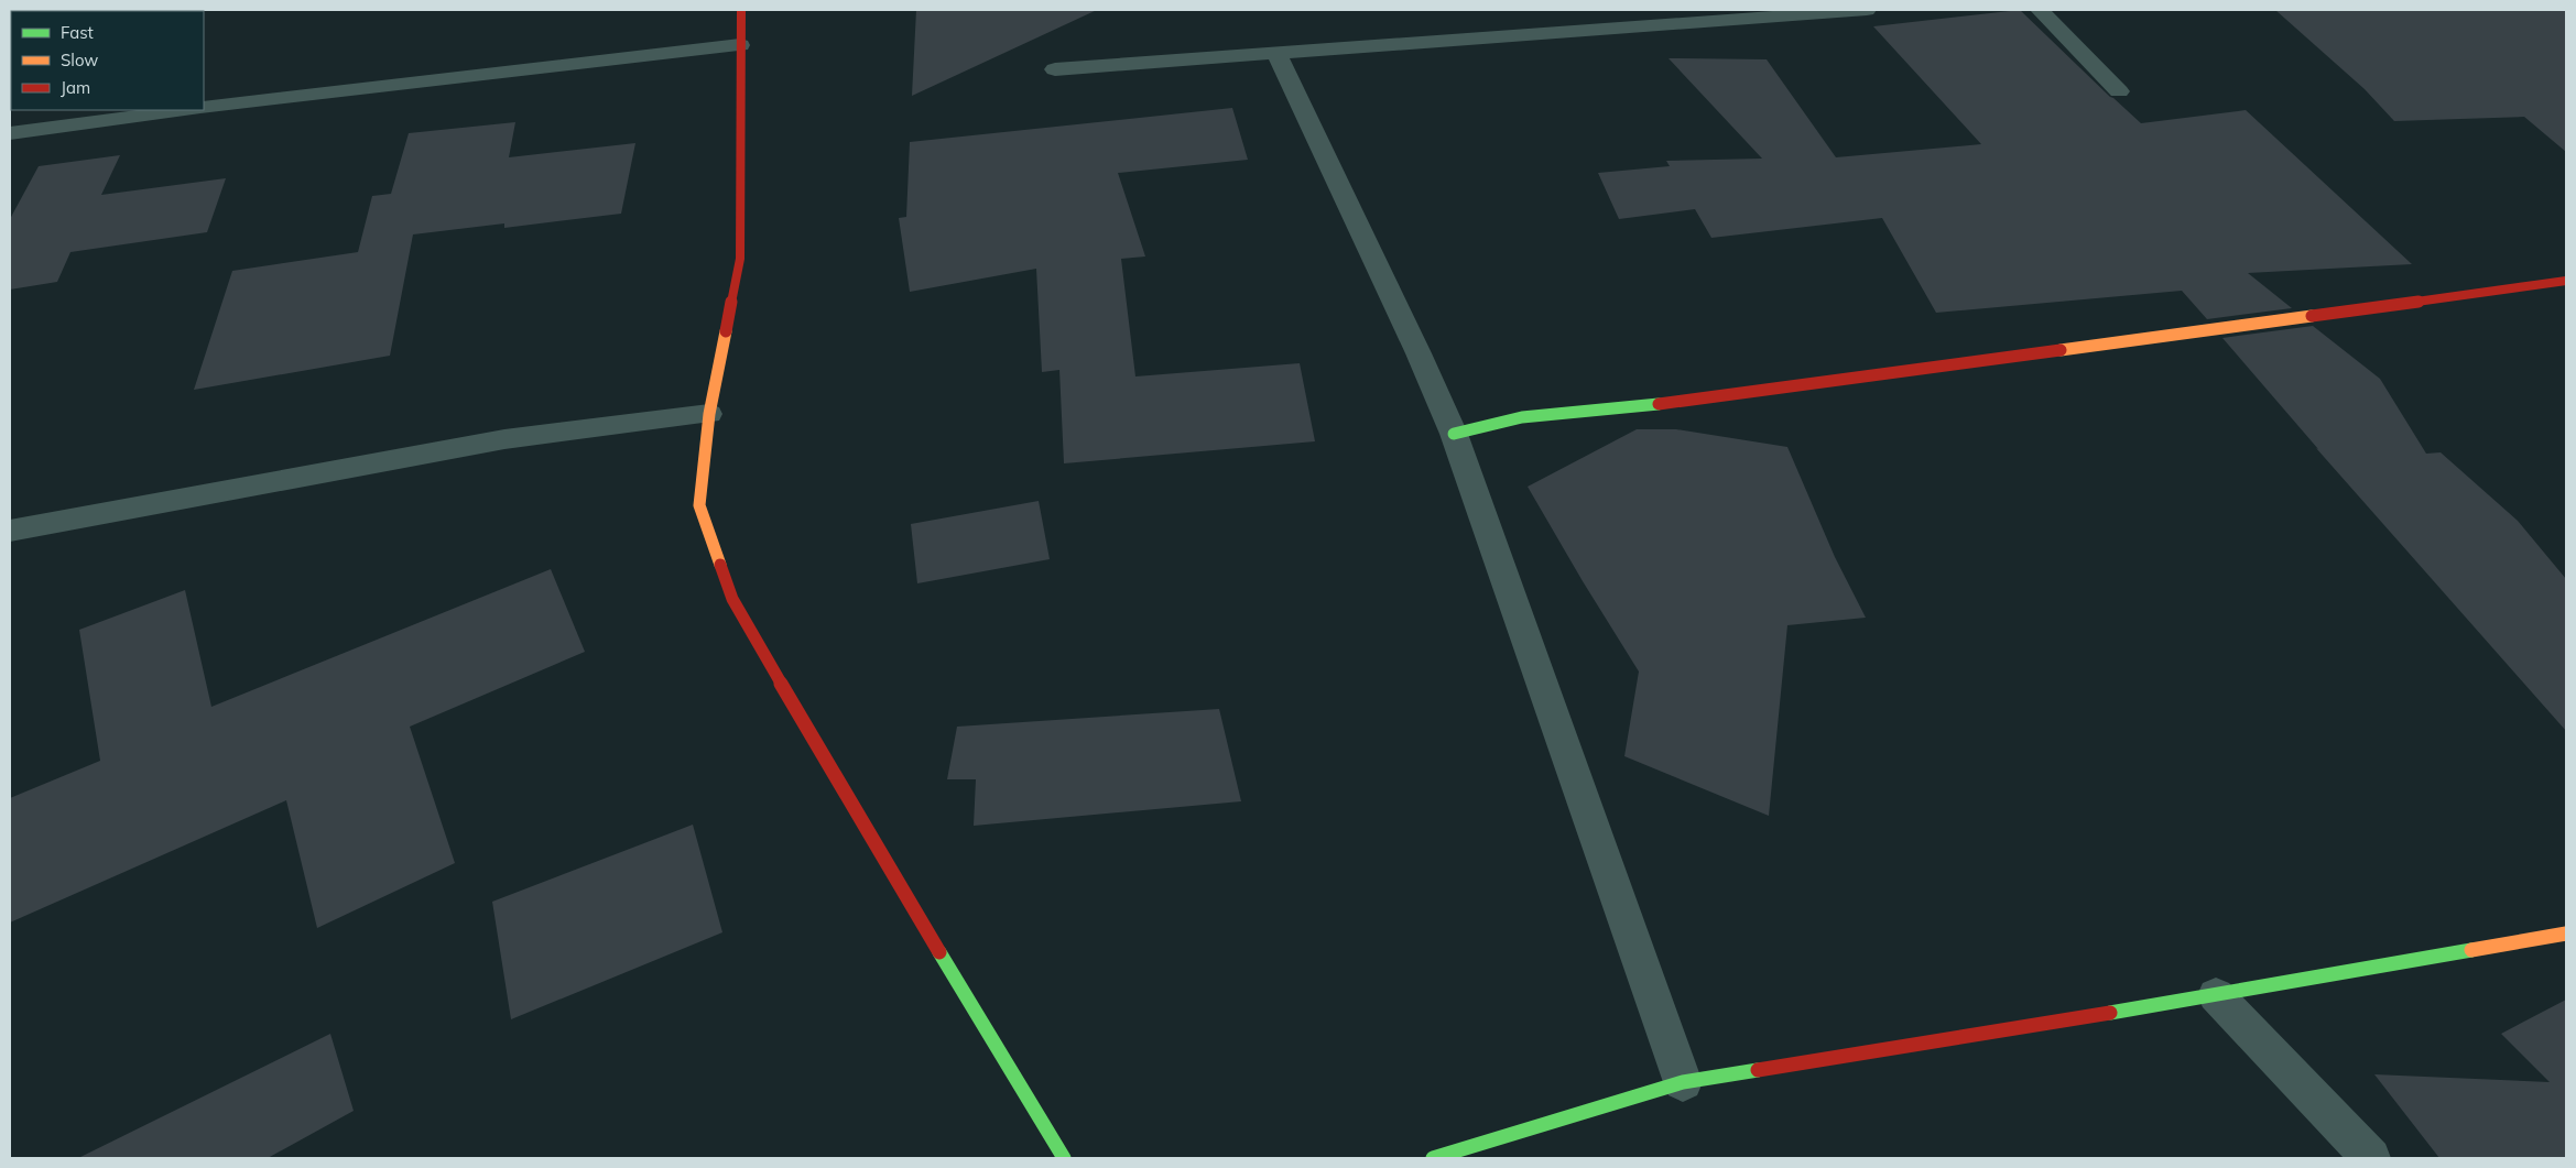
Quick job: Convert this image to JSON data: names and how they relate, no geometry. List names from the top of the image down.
{
  "legend": ["Fast", "Slow", "Jam"]
}
